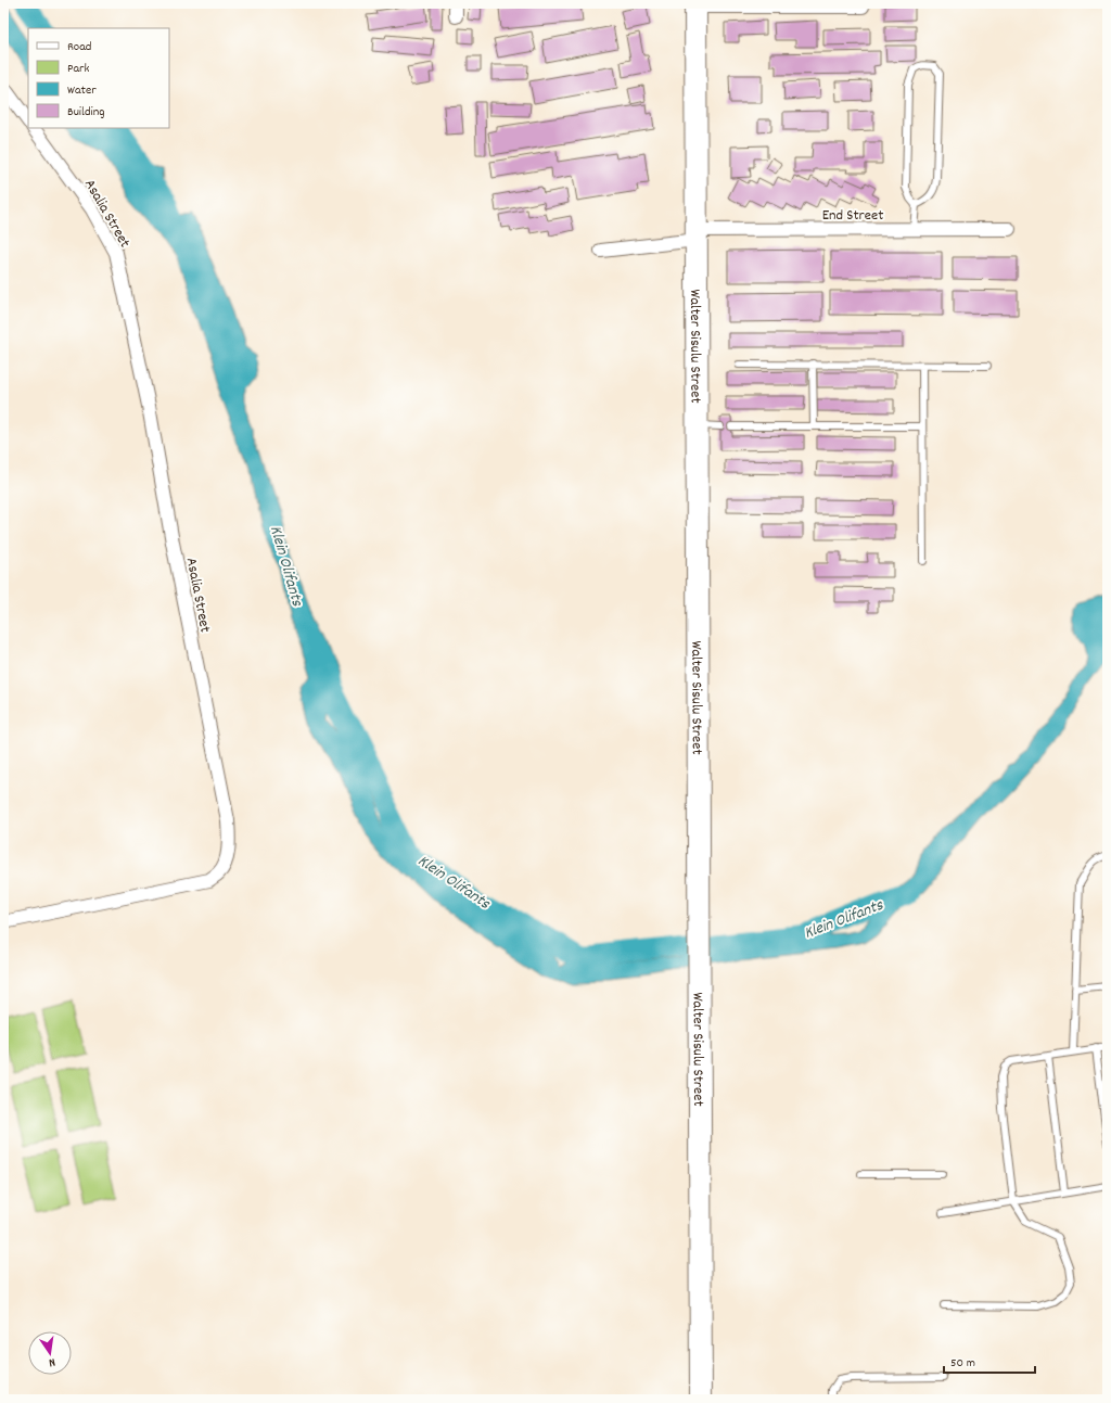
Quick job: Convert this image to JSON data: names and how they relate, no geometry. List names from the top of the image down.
{
  "streets": {
    "highway": ["Walter Sisulu Street"],
    "street": ["Asalia Street", "End Street"]
  },
  "crossings": [
    ["End Street", "Walter Sisulu Street"]
  ],
  "water": ["Klein Olifants"],
  "legend": [
    "Road",
    "Park",
    "Water",
    "Building"
  ],
  "scale_bar": "50 m",
  "north": "bottom"
}
